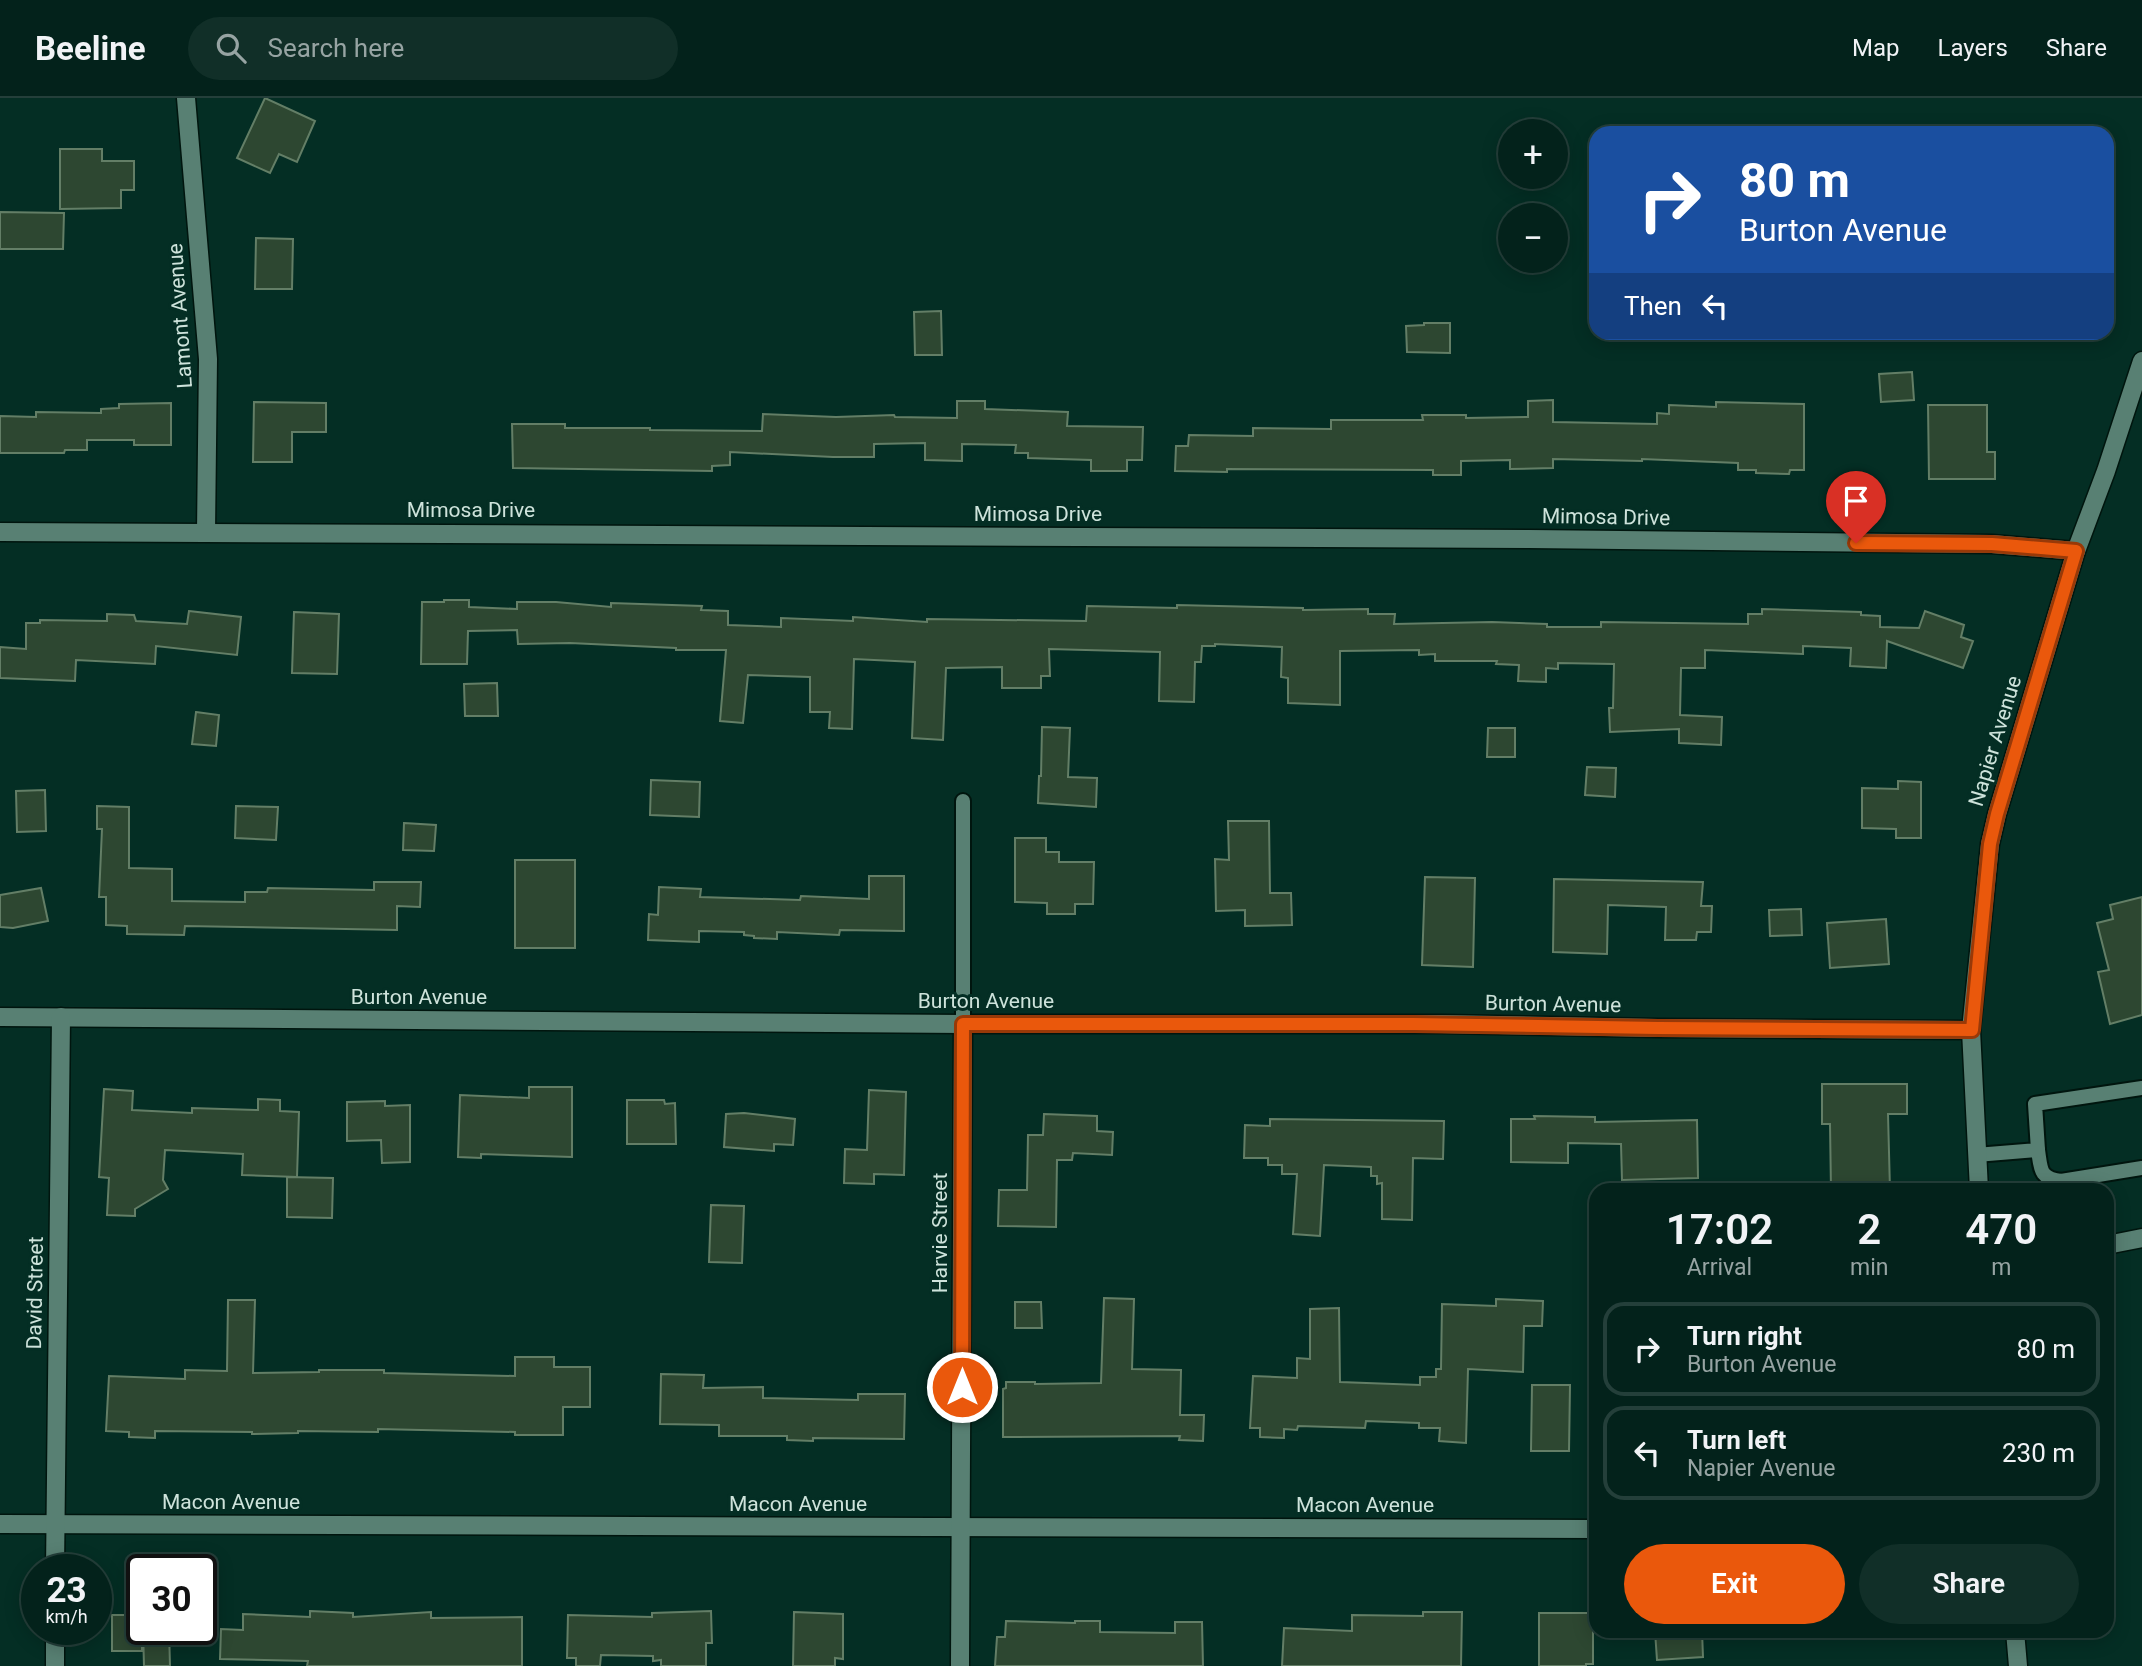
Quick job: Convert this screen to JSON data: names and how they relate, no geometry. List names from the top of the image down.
{
  "streets": {
    "street": [
      "Lamont Avenue",
      "Mimosa Drive",
      "Napier Avenue",
      "Burton Avenue",
      "Harvie Street",
      "David Street",
      "Macon Avenue"
    ]
  },
  "crossings": [
    ["Lamont Avenue", "Mimosa Drive"],
    ["Mimosa Drive", "Napier Avenue"],
    ["Napier Avenue", "Burton Avenue"],
    ["Burton Avenue", "Harvie Street"],
    ["Burton Avenue", "David Street"],
    ["Harvie Street", "Macon Avenue"],
    ["David Street", "Macon Avenue"]
  ],
  "page": {
    "header": "Beeline",
    "search": "Search here",
    "nav": ["Map", "Layers", "Share"],
    "map_buttons": ["+", "−"],
    "turn": ["80 m", "Burton Avenue"],
    "then": "Then",
    "eta": [
      "17:02",
      "Arrival",
      "2",
      "min",
      "470",
      "m"
    ],
    "list": [
      {
        "name": "Turn right",
        "note": "Burton Avenue",
        "value": "80 m"
      },
      {
        "name": "Turn left",
        "note": "Napier Avenue",
        "value": "230 m"
      }
    ],
    "buttons": ["Exit", "Share"],
    "speed": "23 km/h",
    "limit": "30"
  }
}
